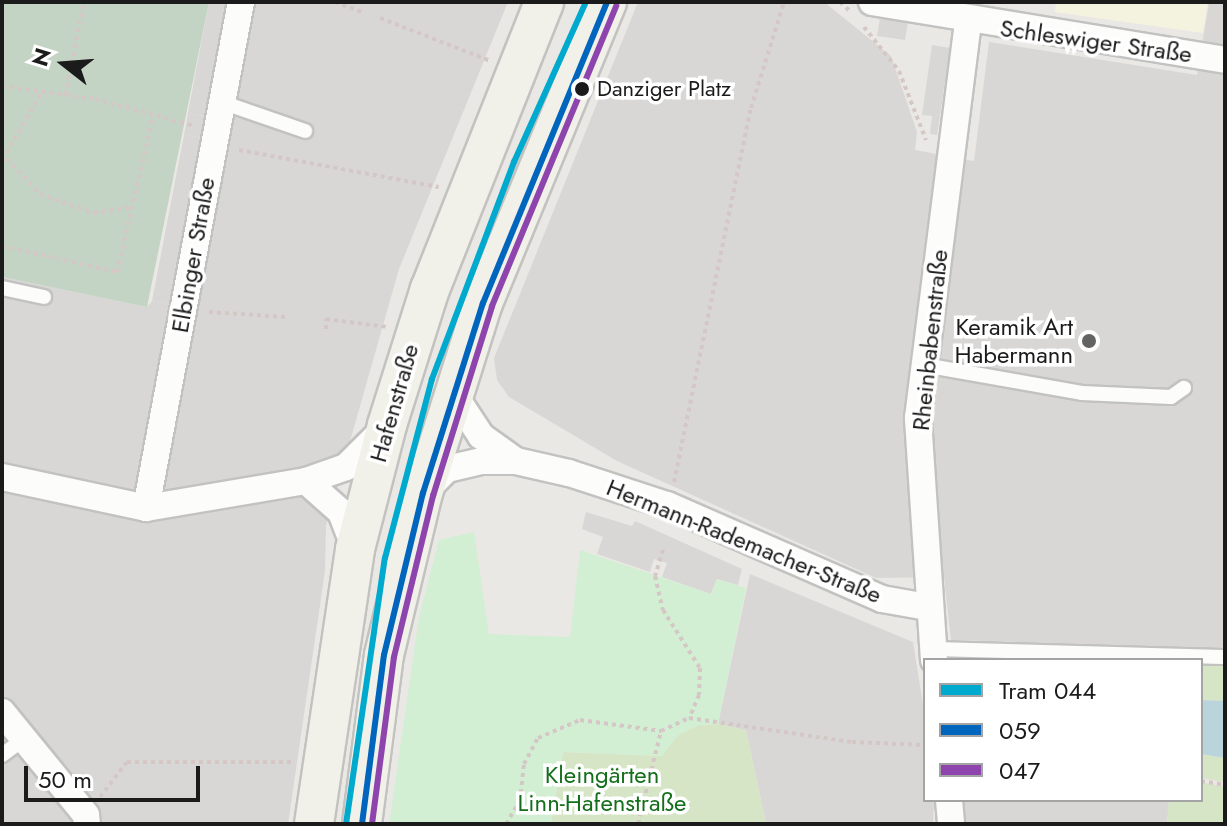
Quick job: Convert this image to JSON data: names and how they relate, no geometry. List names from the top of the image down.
{
  "streets": {
    "main road": ["Hafenstraße"],
    "street": [
      "Schleswiger Straße",
      "Elbinger Straße",
      "Rheinbabenstraße",
      "Hermann-Rademacher-Straße"
    ]
  },
  "crossings": [
    ["Schleswiger Straße", "Rheinbabenstraße"],
    ["Rheinbabenstraße", "Hermann-Rademacher-Straße"]
  ],
  "parks": ["Kleingärten Linn-Hafenstraße"],
  "places": ["Danziger Platz", "Keramik Art Habermann"],
  "lines": ["tram line 044", "transit line 059", "transit line 047"],
  "legend": ["Tram 044", "059", "047"],
  "scale_bar": "50 m",
  "north": "left"
}
